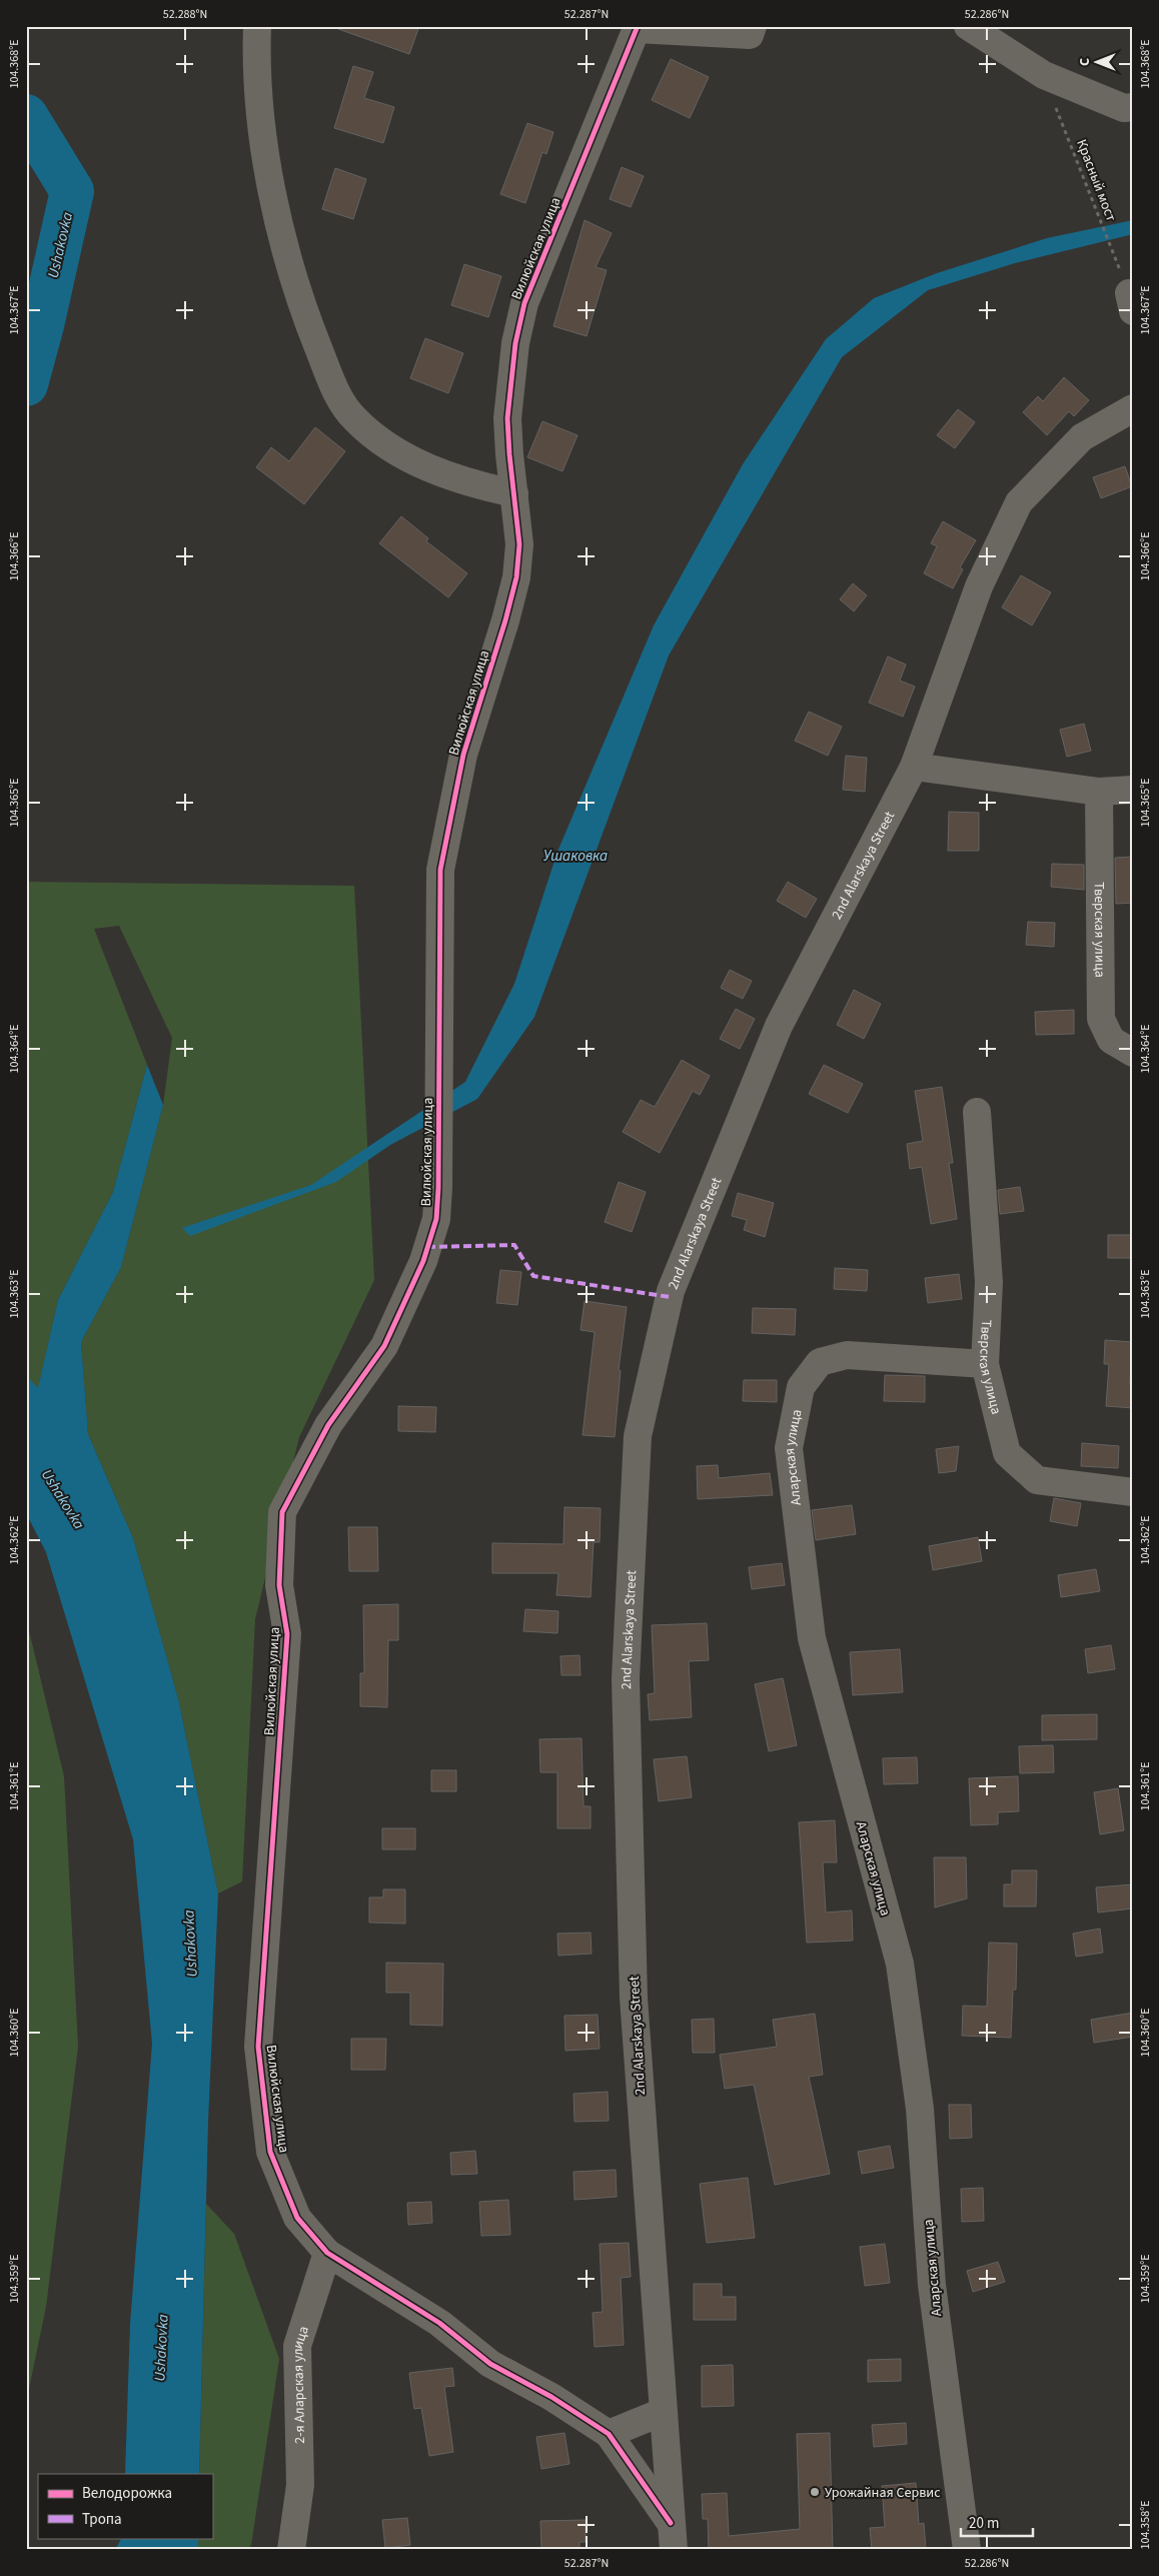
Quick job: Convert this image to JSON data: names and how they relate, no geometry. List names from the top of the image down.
{
  "streets": {
    "street": [
      "Вилюйская улица",
      "2nd Alarskaya Street",
      "Тверская улица",
      "Аларская улица",
      "2-я Аларская улица"
    ],
    "path": ["Красный мост"]
  },
  "crossings": [
    ["Вилюйская улица", "2-я Аларская улица"],
    ["Тверская улица", "Аларская улица"]
  ],
  "water": ["Ushakovka", "Ушаковка"],
  "places": ["Урожайная Сервис"],
  "legend": ["Велодорожка", "Тропа"],
  "scale_bar": "20 m",
  "north": "left",
  "coordinates": [
    "52.288°N",
    "52.287°N",
    "52.286°N",
    "104.368°E",
    "104.367°E",
    "104.366°E",
    "104.365°E",
    "104.364°E",
    "104.363°E",
    "104.362°E",
    "104.361°E",
    "104.360°E",
    "104.359°E",
    "104.358°E"
  ]
}
